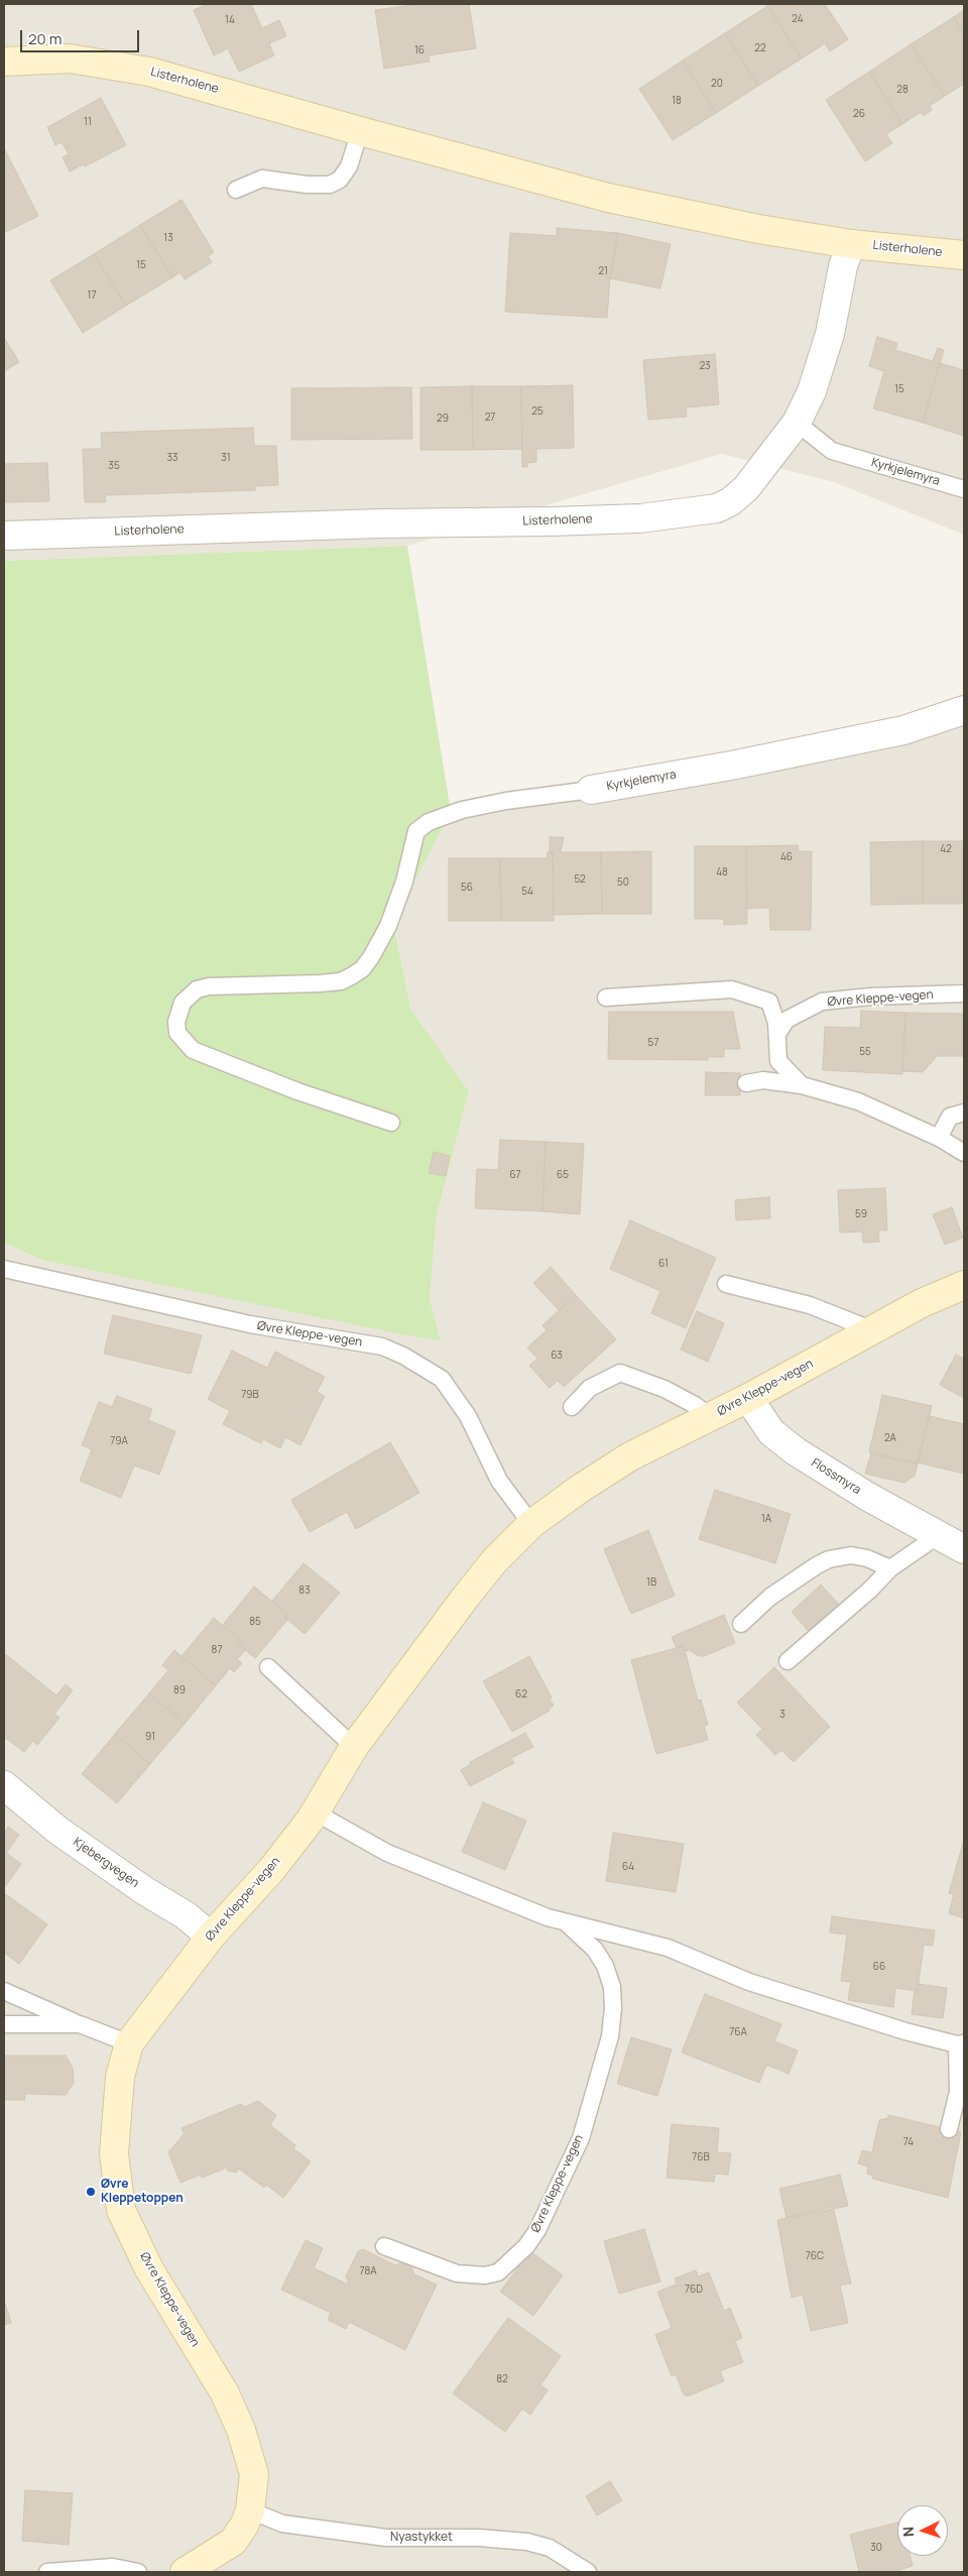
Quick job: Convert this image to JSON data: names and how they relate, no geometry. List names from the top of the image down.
{
  "streets": {
    "street": [
      "Listerholene",
      "Kyrkjelemyra",
      "Øvre Kleppe-vegen",
      "Flossmyra",
      "Kjebergvegen"
    ],
    "lane": ["Nyastykket"]
  },
  "crossings": [
    ["Listerholene", "Kyrkjelemyra"],
    ["Øvre Kleppe-vegen", "Flossmyra"],
    ["Øvre Kleppe-vegen", "Kjebergvegen"],
    ["Øvre Kleppe-vegen", "Nyastykket"]
  ],
  "places": ["Øvre Kleppetoppen"],
  "house_numbers": [
    "24",
    "14",
    "22",
    "16",
    "20",
    "28",
    "18",
    "26",
    "11",
    "13",
    "15",
    "21",
    "17",
    "23",
    "15",
    "25",
    "27",
    "29",
    "33",
    "31",
    "35",
    "42",
    "46",
    "48",
    "52",
    "50",
    "56",
    "54",
    "57",
    "55",
    "67",
    "65",
    "59",
    "61",
    "63",
    "79B",
    "2A",
    "79A",
    "1A",
    "1B",
    "83",
    "85",
    "87",
    "89",
    "62",
    "3",
    "91",
    "64",
    "66",
    "76A",
    "74",
    "76B",
    "76C",
    "78A",
    "76D",
    "82",
    "30"
  ],
  "scale_bar": "20 m",
  "north": "left"
}
